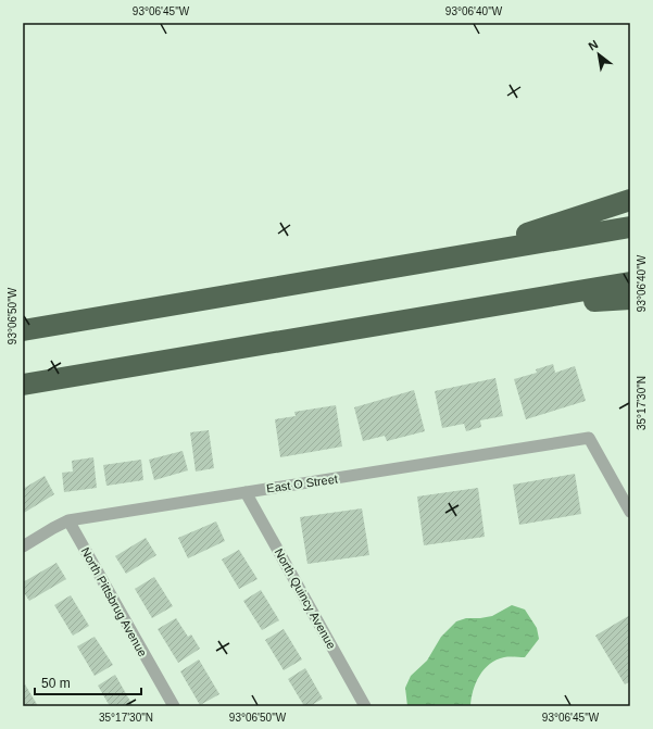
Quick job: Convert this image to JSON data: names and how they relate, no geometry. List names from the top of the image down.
{
  "streets": {
    "street": ["East O Street", "North Quincy Avenue", "North Pittsbrug Avenue"]
  },
  "crossings": [
    ["East O Street", "North Quincy Avenue"],
    ["East O Street", "North Pittsbrug Avenue"]
  ],
  "scale_bar": "50 m",
  "north": "top left",
  "coordinates": [
    "93°06'45\"W",
    "93°06'40\"W",
    "93°06'50\"W",
    "35°17'30\"N"
  ]
}
